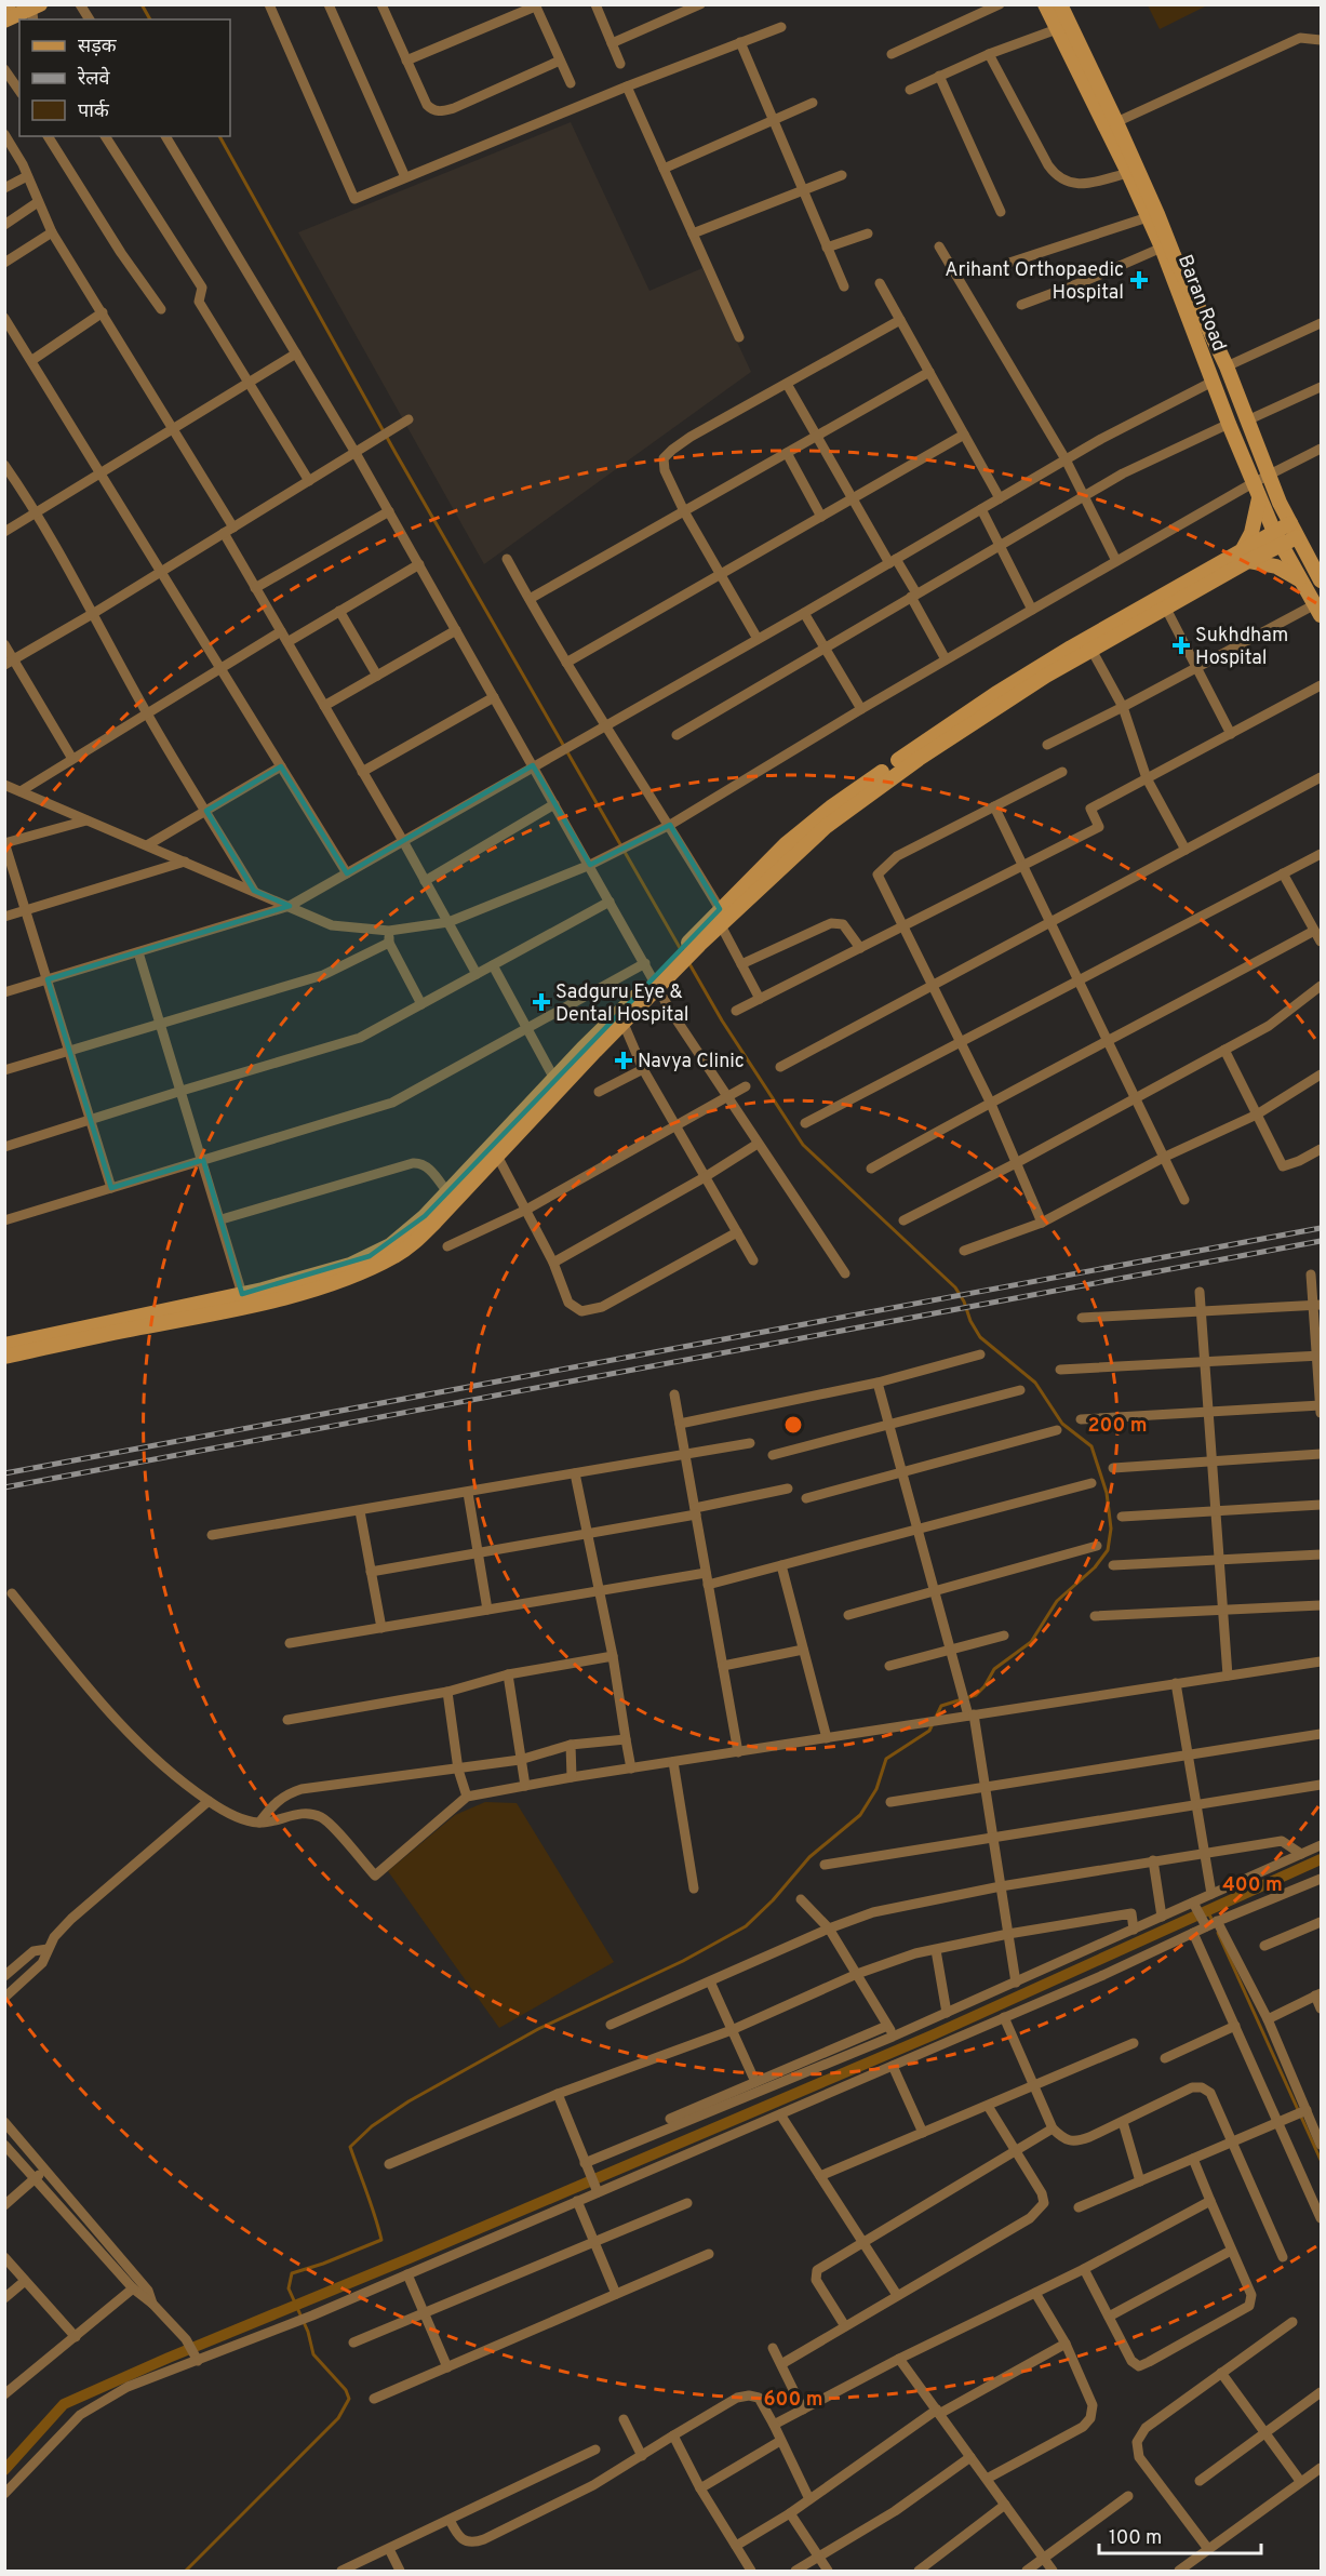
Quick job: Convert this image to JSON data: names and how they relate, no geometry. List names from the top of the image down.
{
  "streets": {
    "street": ["Baran Road"]
  },
  "places": {
    "health": [
      "Arihant Orthopaedic Hospital",
      "Sukhdham Hospital",
      "Sadguru Eye & Dental Hospital",
      "Navya Clinic"
    ]
  },
  "legend": ["सड़क", "रेलवे", "पार्क"],
  "scale_bar": "100 m",
  "rings": ["200 m", "400 m", "600 m"]
}
